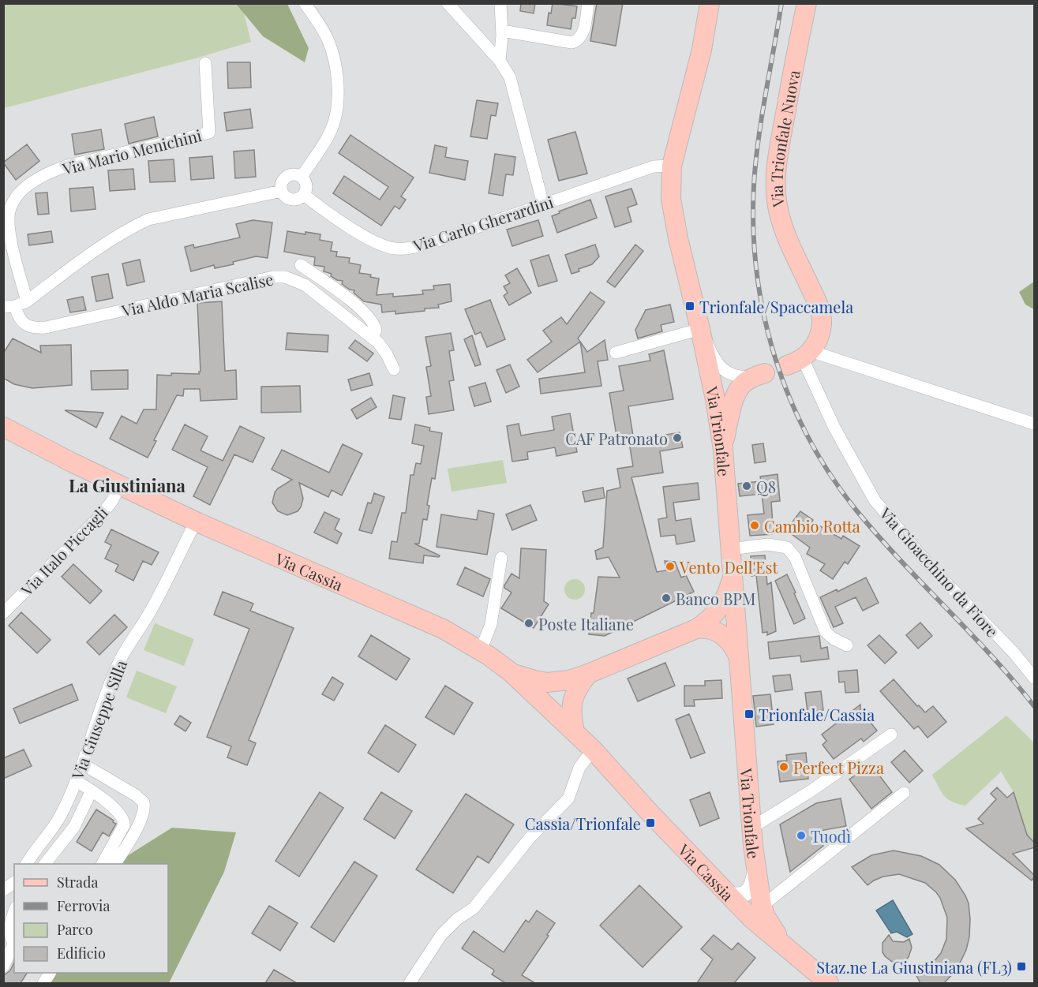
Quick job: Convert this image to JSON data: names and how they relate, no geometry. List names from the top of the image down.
{
  "streets": {
    "main road": ["Via Trionfale Nuova", "Via Trionfale", "Via Cassia"],
    "street": [
      "Via Mario Menichini",
      "Via Carlo Gherardini",
      "Via Aldo Maria Scalise",
      "Via Italo Piccagli",
      "Via Gioacchino da Fiore",
      "Via Giuseppe Silla"
    ]
  },
  "crossings": [
    ["Via Trionfale Nuova", "Via Gioacchino da Fiore"],
    ["Via Carlo Gherardini", "Via Trionfale"],
    ["Via Trionfale", "Via Cassia"],
    ["Via Italo Piccagli", "Via Cassia"],
    ["Via Cassia", "Via Giuseppe Silla"]
  ],
  "districts": ["La Giustiniana"],
  "places": {
    "transit": [
      "Trionfale/Spaccamela",
      "Trionfale/Cassia",
      "Cassia/Trionfale",
      "Staz.ne La Giustiniana (FL3)"
    ],
    "other": [
      "CAF Patronato",
      "Q8",
      "Cambio Rotta",
      "Vento Dell'Est",
      "Banco BPM",
      "Poste Italiane",
      "Perfect Pizza",
      "Tuodì"
    ]
  },
  "legend": [
    "Strada",
    "Ferrovia",
    "Parco",
    "Edificio"
  ]
}
